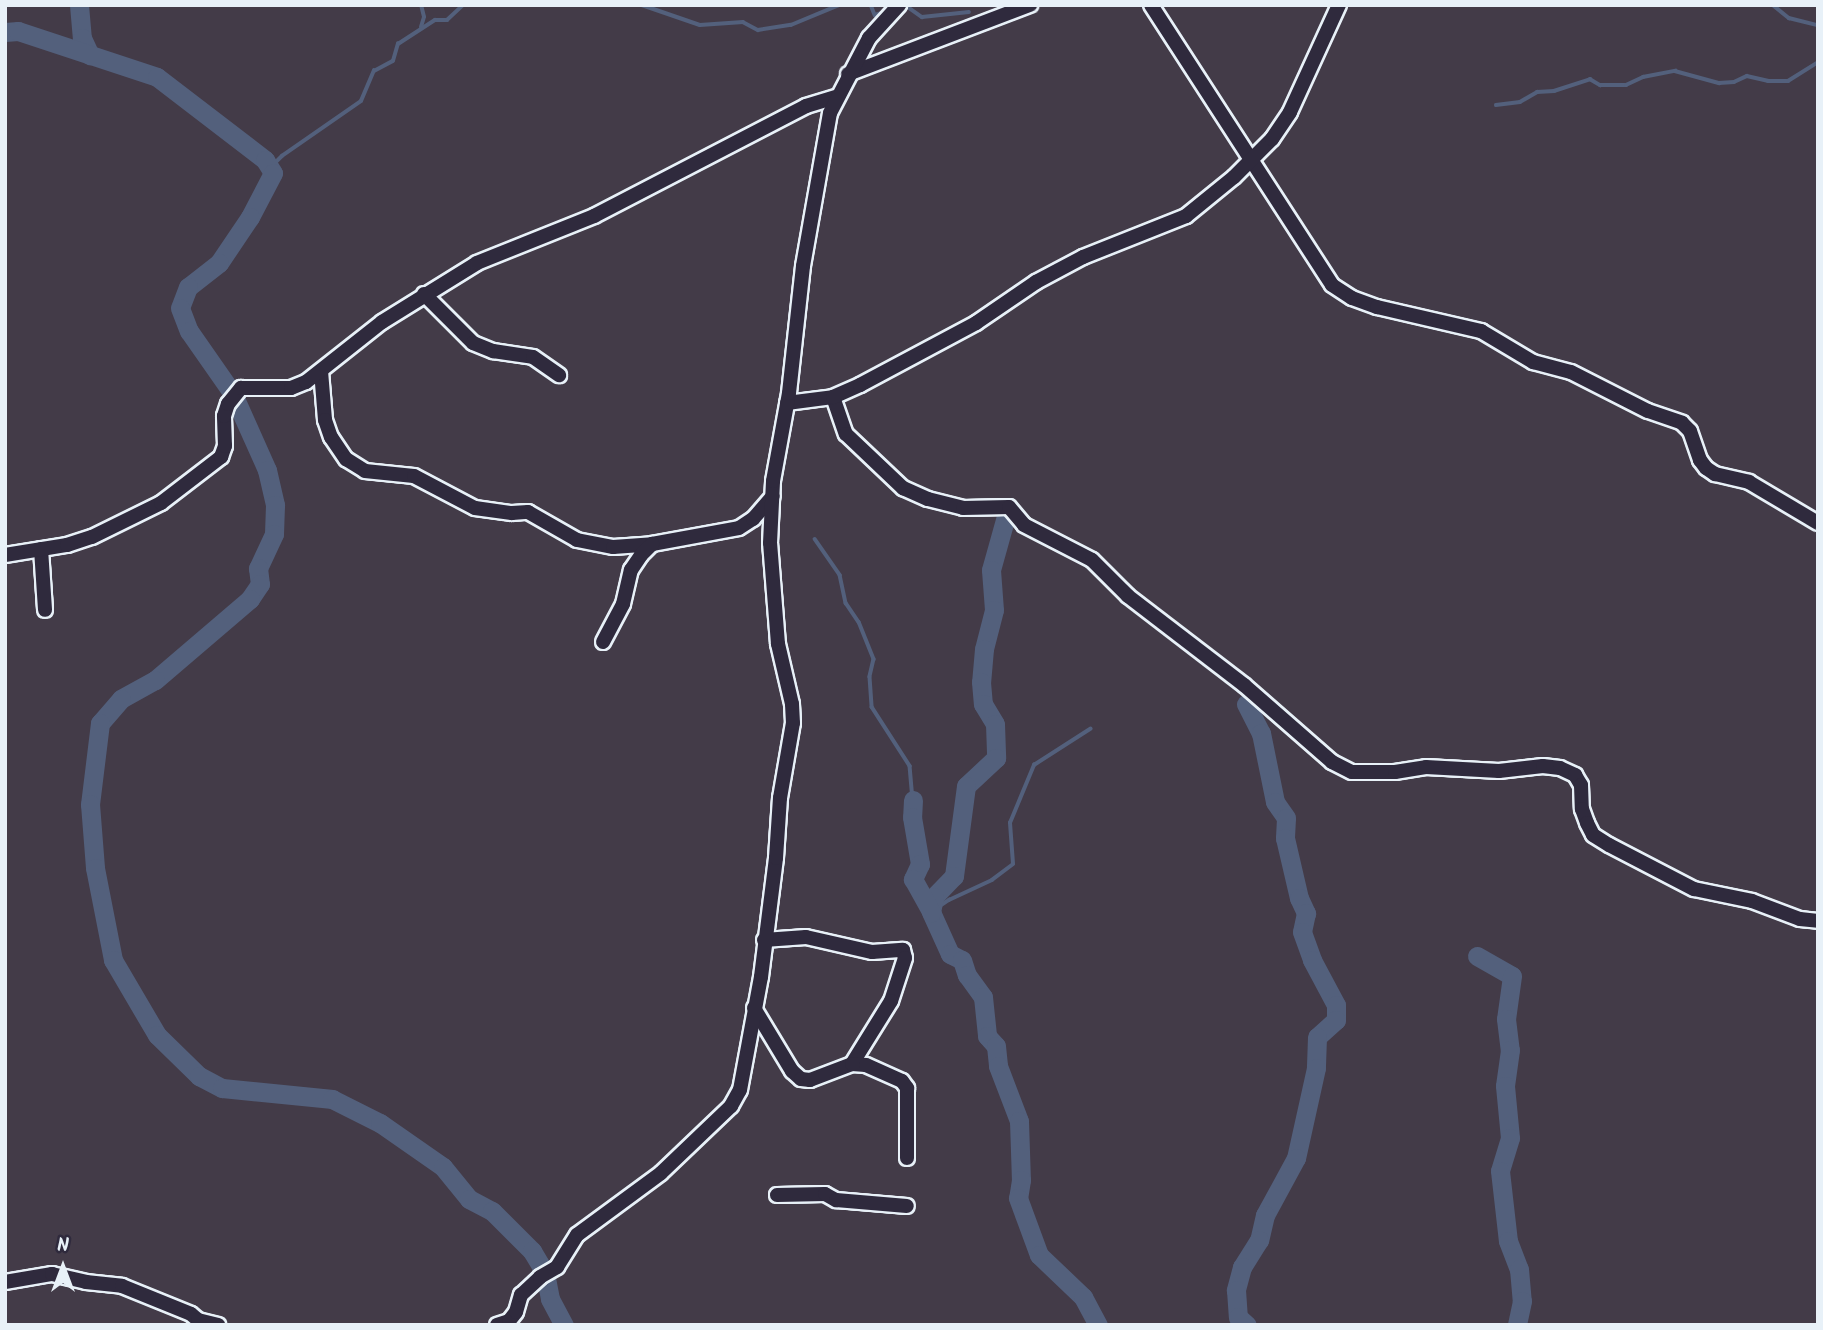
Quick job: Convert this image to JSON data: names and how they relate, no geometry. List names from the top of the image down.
{
  "north": "top"
}
